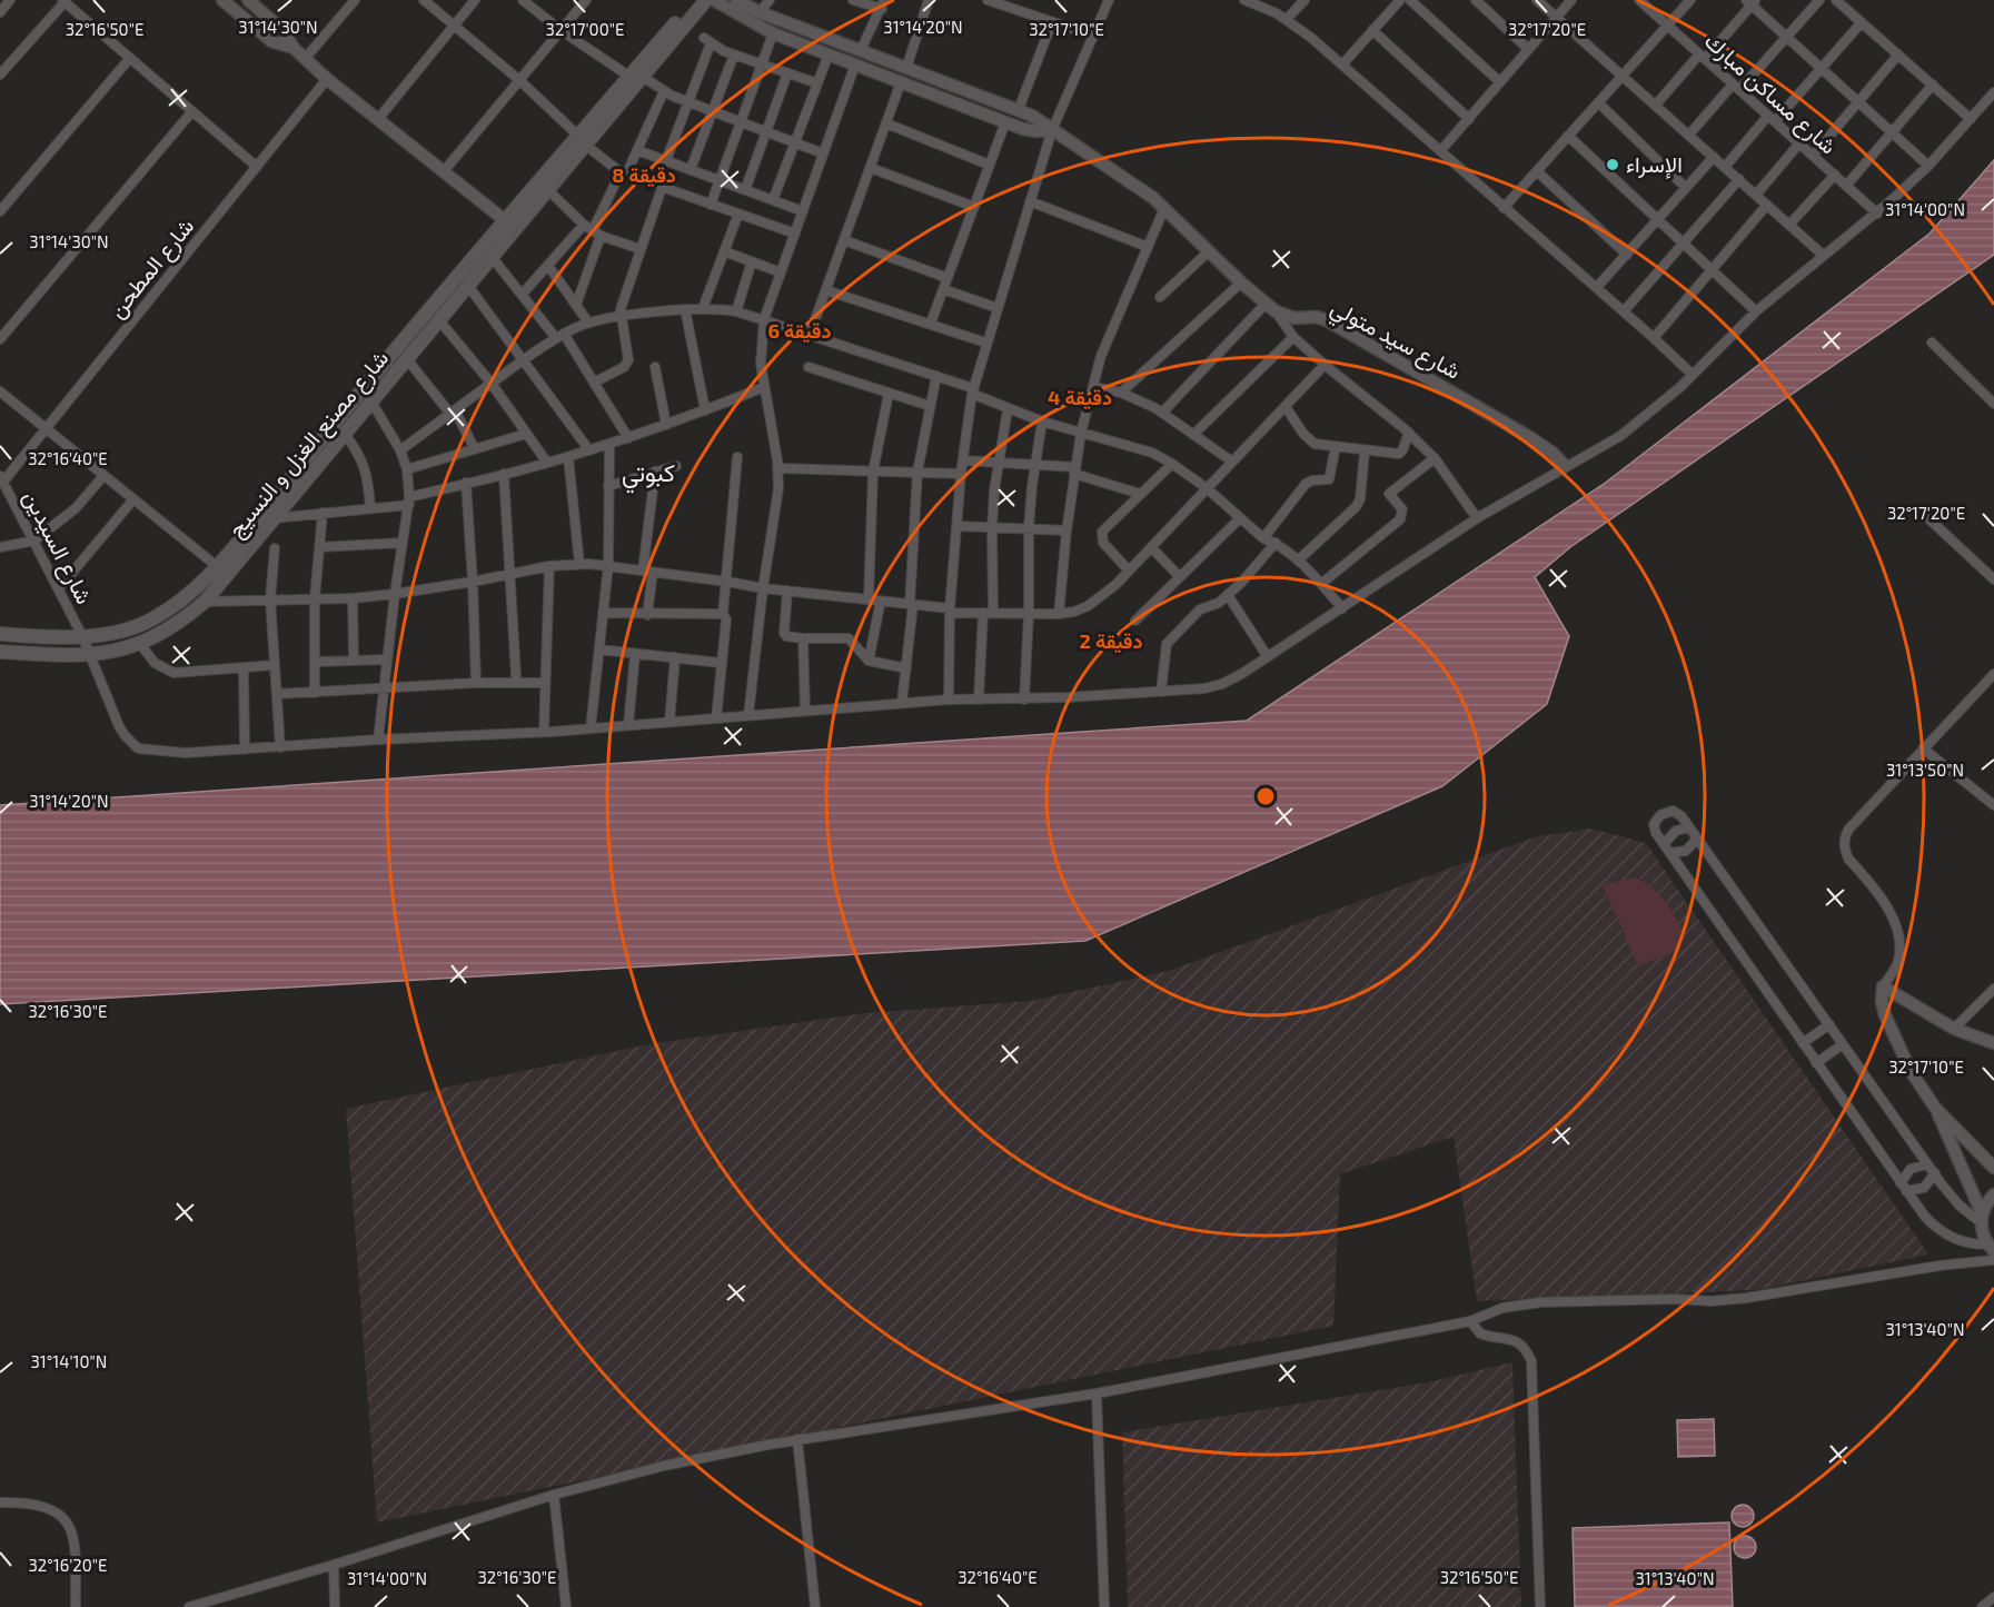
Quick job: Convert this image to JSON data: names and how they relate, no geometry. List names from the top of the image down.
{
  "streets": {
    "main road": ["شارع مصنع الغزل و النسيج"],
    "street": [
      "شارع مساكن مبارك",
      "شارع المطحن",
      "شارع سيد متولي",
      "شارع السيدين"
    ]
  },
  "crossings": [
    ["شارع مساكن مبارك", "شارع السيدين"],
    ["شارع المطحن", "شارع السيدين"],
    ["شارع سيد متولي", "شارع السيدين"],
    ["شارع مصنع الغزل و النسيج", "شارع السيدين"]
  ],
  "districts": ["كبوتي"],
  "places": ["الإسراء"],
  "coordinates": [
    "31°14'30\"N",
    "31°14'20\"N",
    "32°17'10\"E",
    "32°16'50\"E",
    "32°17'00\"E",
    "32°17'20\"E",
    "31°14'00\"N",
    "32°16'40\"E",
    "31°13'50\"N",
    "32°16'30\"E",
    "31°13'40\"N",
    "31°14'10\"N",
    "32°16'20\"E"
  ],
  "rings": [
    "8 دقيقة",
    "6 دقيقة",
    "4 دقيقة",
    "2 دقيقة"
  ]
}
